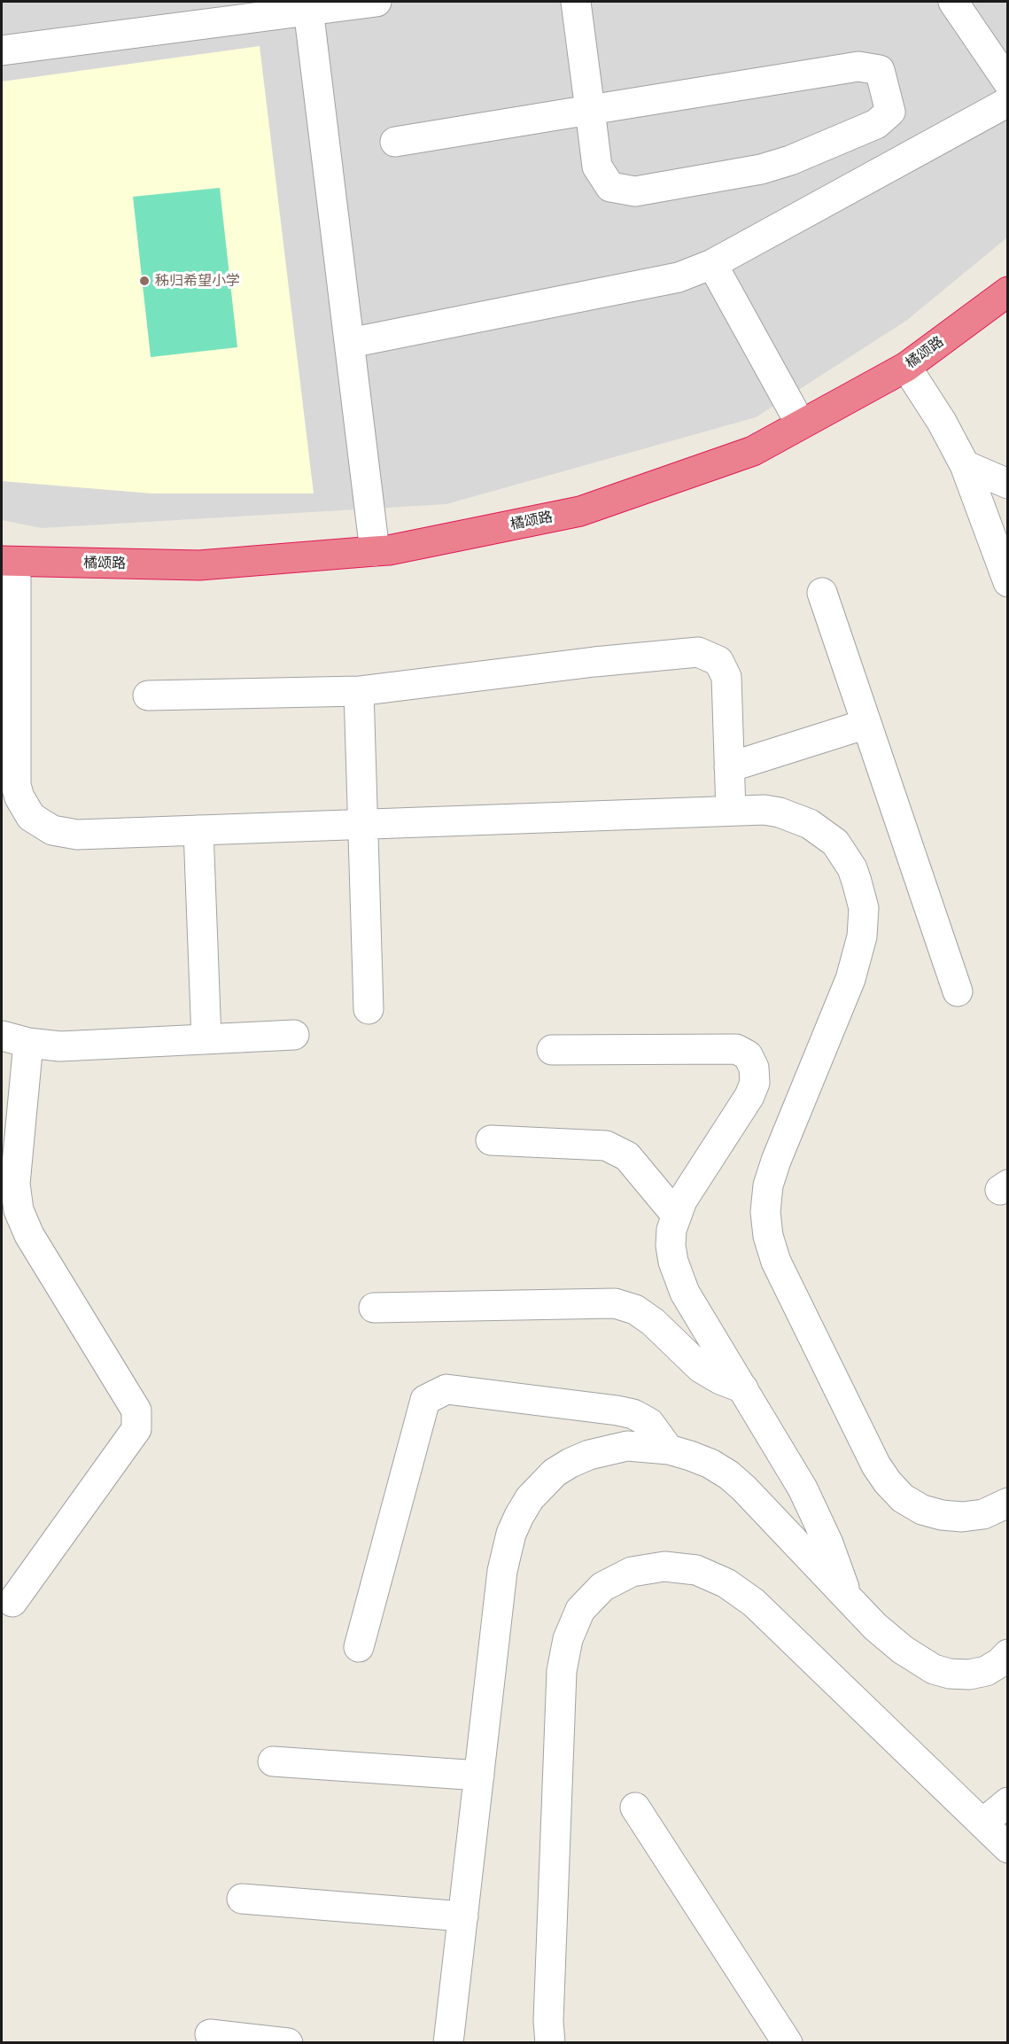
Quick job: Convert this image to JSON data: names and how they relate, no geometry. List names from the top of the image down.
{
  "streets": {
    "highway": ["橘颂路"]
  },
  "places": ["秭归希望小学"]
}
